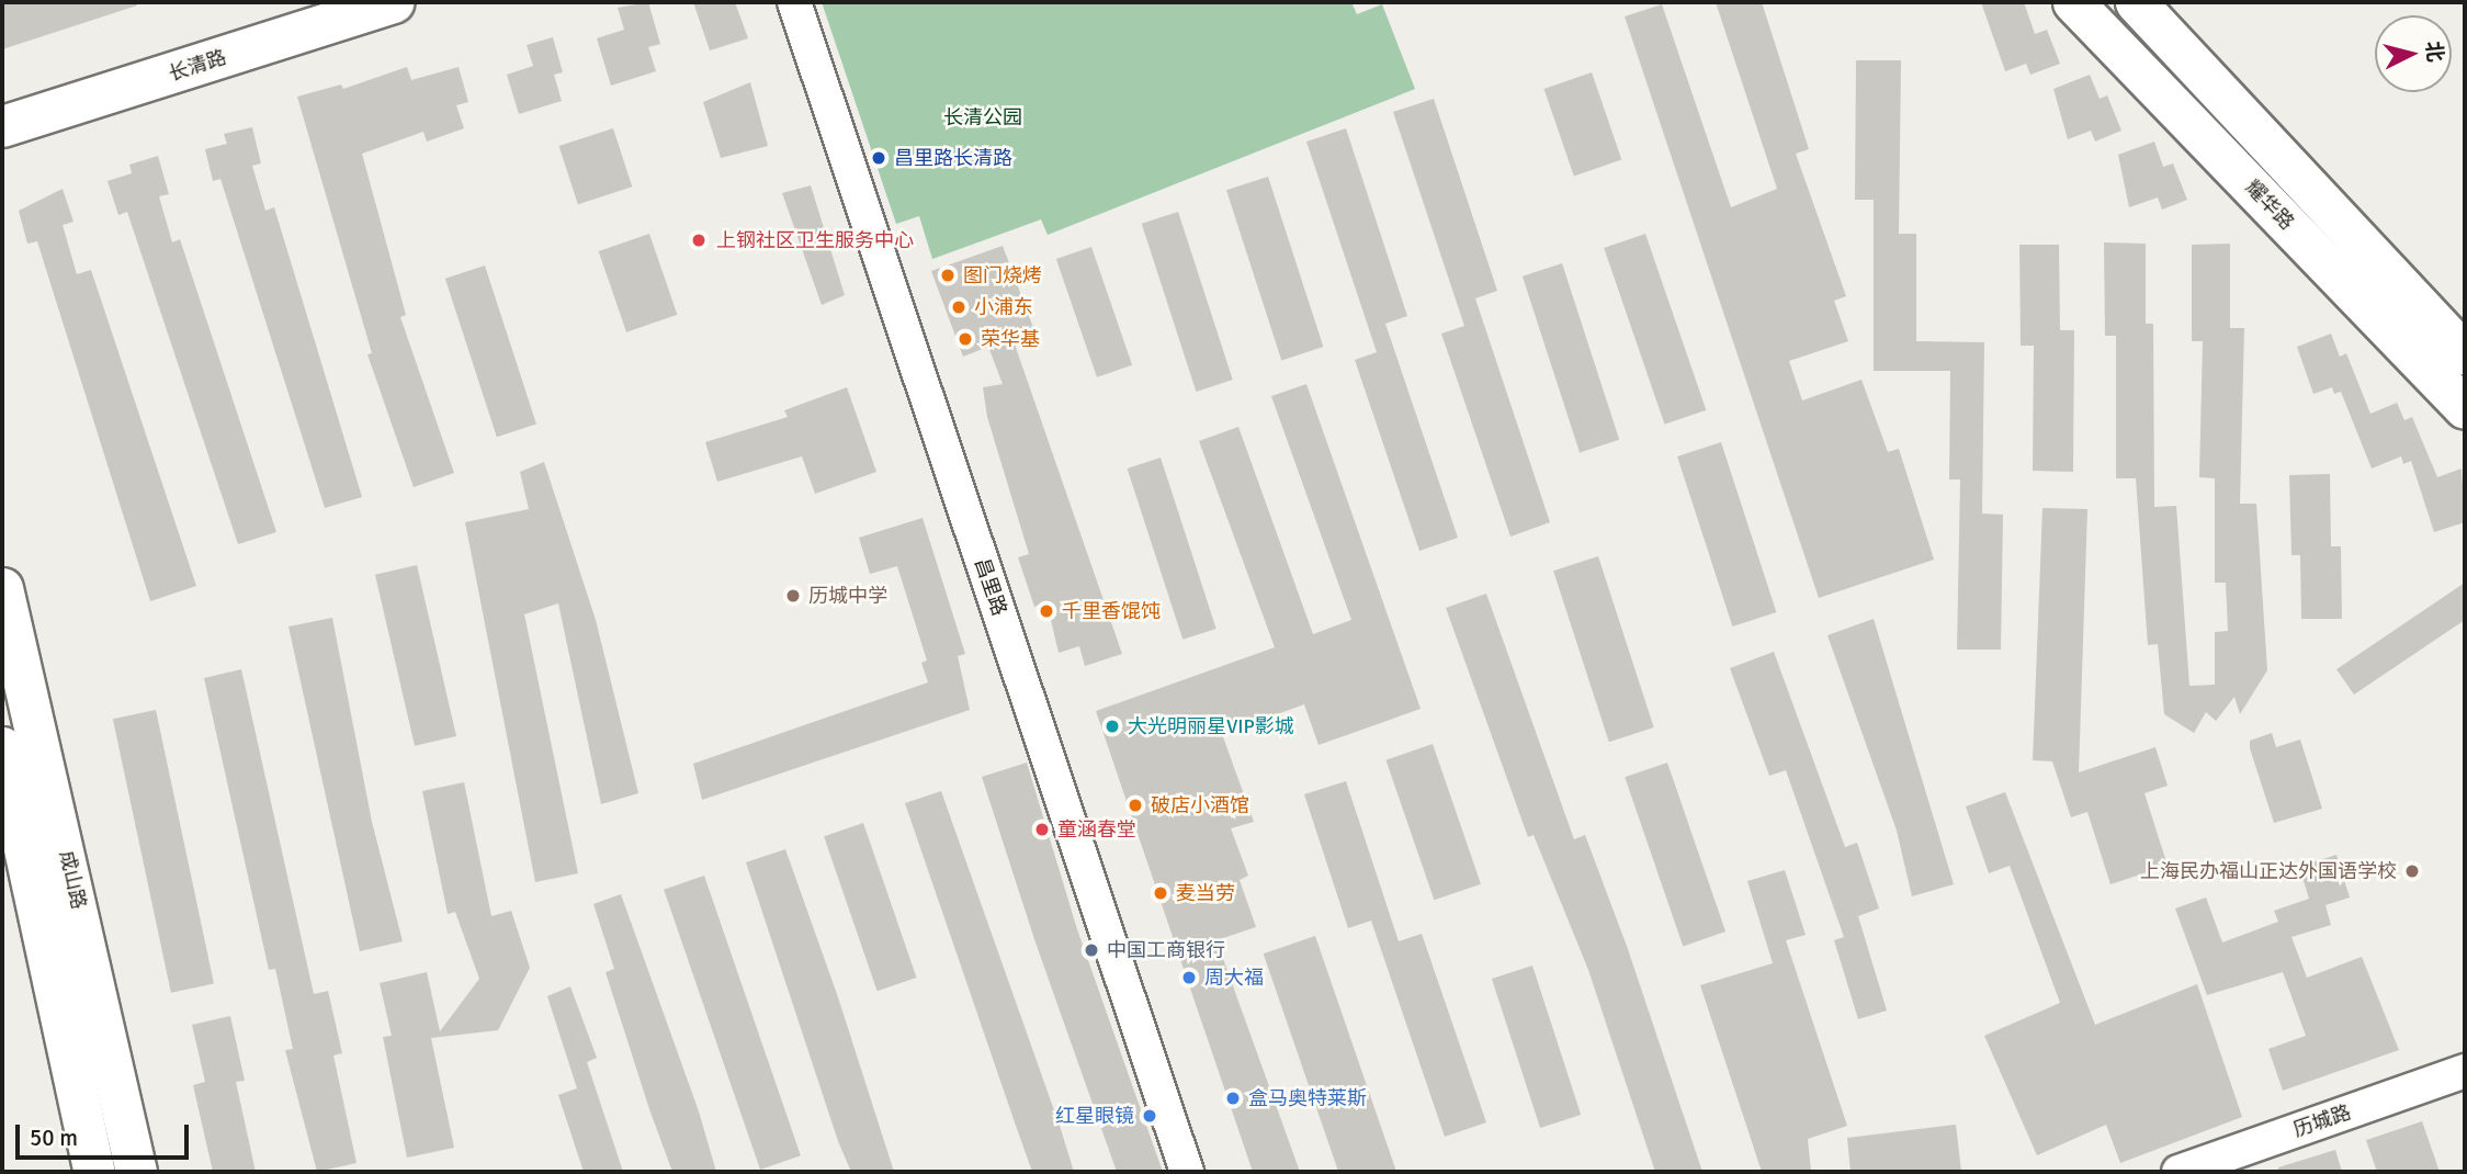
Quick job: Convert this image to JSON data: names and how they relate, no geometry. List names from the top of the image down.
{
  "streets": {
    "main road": ["长清路", "耀华路", "成山路"],
    "street": ["昌里路", "历城路"]
  },
  "parks": ["长清公园"],
  "places": [
    "昌里路长清路",
    "上钢社区卫生服务中心",
    "图门烧烤",
    "小浦东",
    "荣华基",
    "历城中学",
    "千里香馄饨",
    "大光明丽星VIP影城",
    "破店小酒馆",
    "童涵春堂",
    "上海民办福山正达外国语学校",
    "麦当劳",
    "中国工商银行",
    "周大福",
    "盒马奥特莱斯",
    "红星眼镜"
  ],
  "scale_bar": "50 m",
  "north": "right"
}
